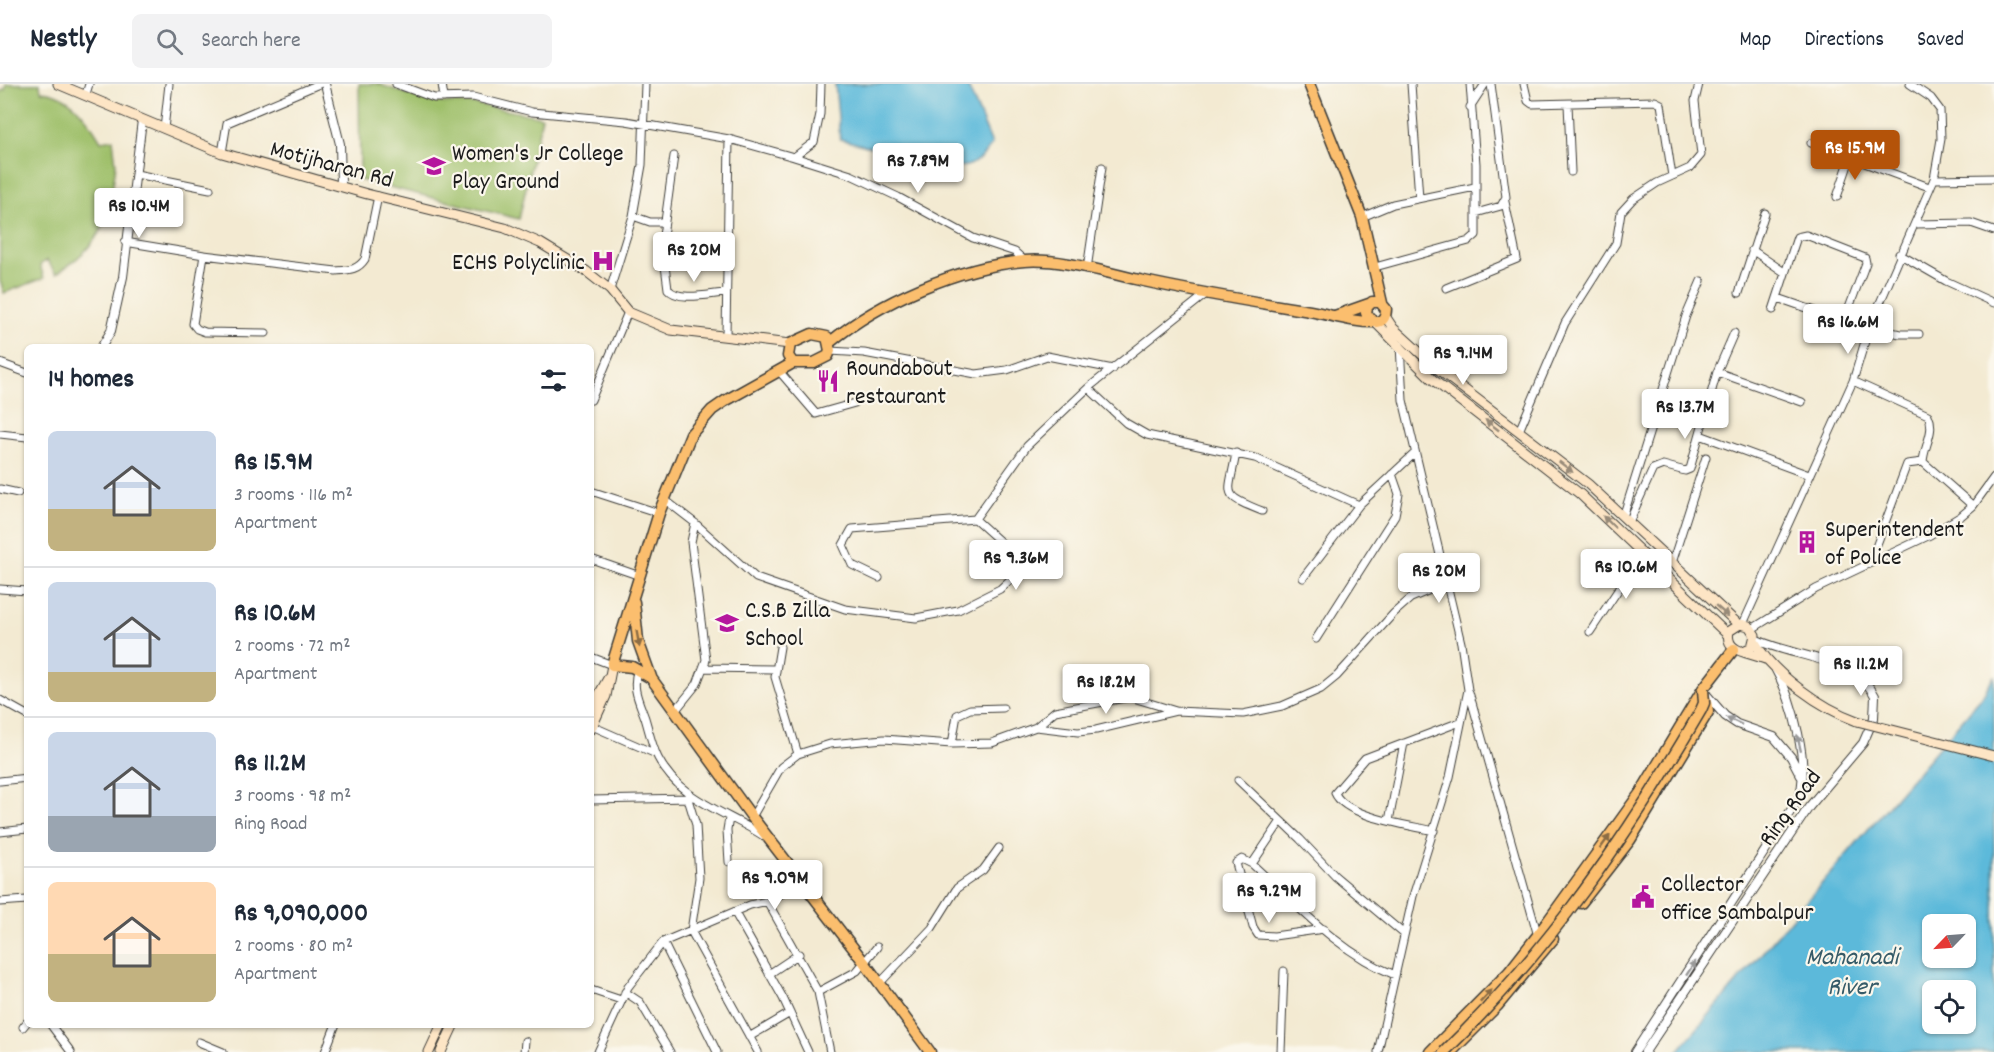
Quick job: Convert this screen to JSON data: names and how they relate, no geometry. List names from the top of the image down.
{
  "streets": {
    "main road": ["Motijharan Rd"],
    "street": ["Ring Road"]
  },
  "one_way": ["Ring Road"],
  "water": ["Mahanadi River"],
  "places": {
    "school or university": ["Women's Jr College Play Ground", "C.S.B Zilla School"],
    "hospital": ["ECHS Polyclinic"],
    "restaurant": ["Roundabout restaurant"],
    "building": ["Superintendent of Police"],
    "public building": ["Collector office Sambalpur"]
  },
  "north": "bottom left",
  "page": {
    "header": "Nestly",
    "search": "Search here",
    "nav": ["Map", "Directions", "Saved"],
    "price": [
      "Rs 15.9M",
      "Rs 7.89M",
      "Rs 10.4M",
      "Rs 20M",
      "Rs 16.6M",
      "Rs 9.14M",
      "Rs 13.7M",
      "Rs 9.36M",
      "Rs 10.6M",
      "Rs 20M",
      "Rs 11.2M",
      "Rs 18.2M",
      "Rs 9.09M",
      "Rs 9.29M"
    ],
    "heading": "14 homes",
    "list": [
      {
        "name": "Rs 15.9M",
        "note": "3 rooms · 116 m² · Apartment"
      },
      {
        "name": "Rs 10.6M",
        "note": "2 rooms · 72 m² · Apartment"
      },
      {
        "name": "Rs 11.2M",
        "note": "3 rooms · 98 m² · Ring Road"
      },
      {
        "name": "Rs 9,090,000",
        "note": "2 rooms · 80 m² · Apartment"
      }
    ]
  }
}
